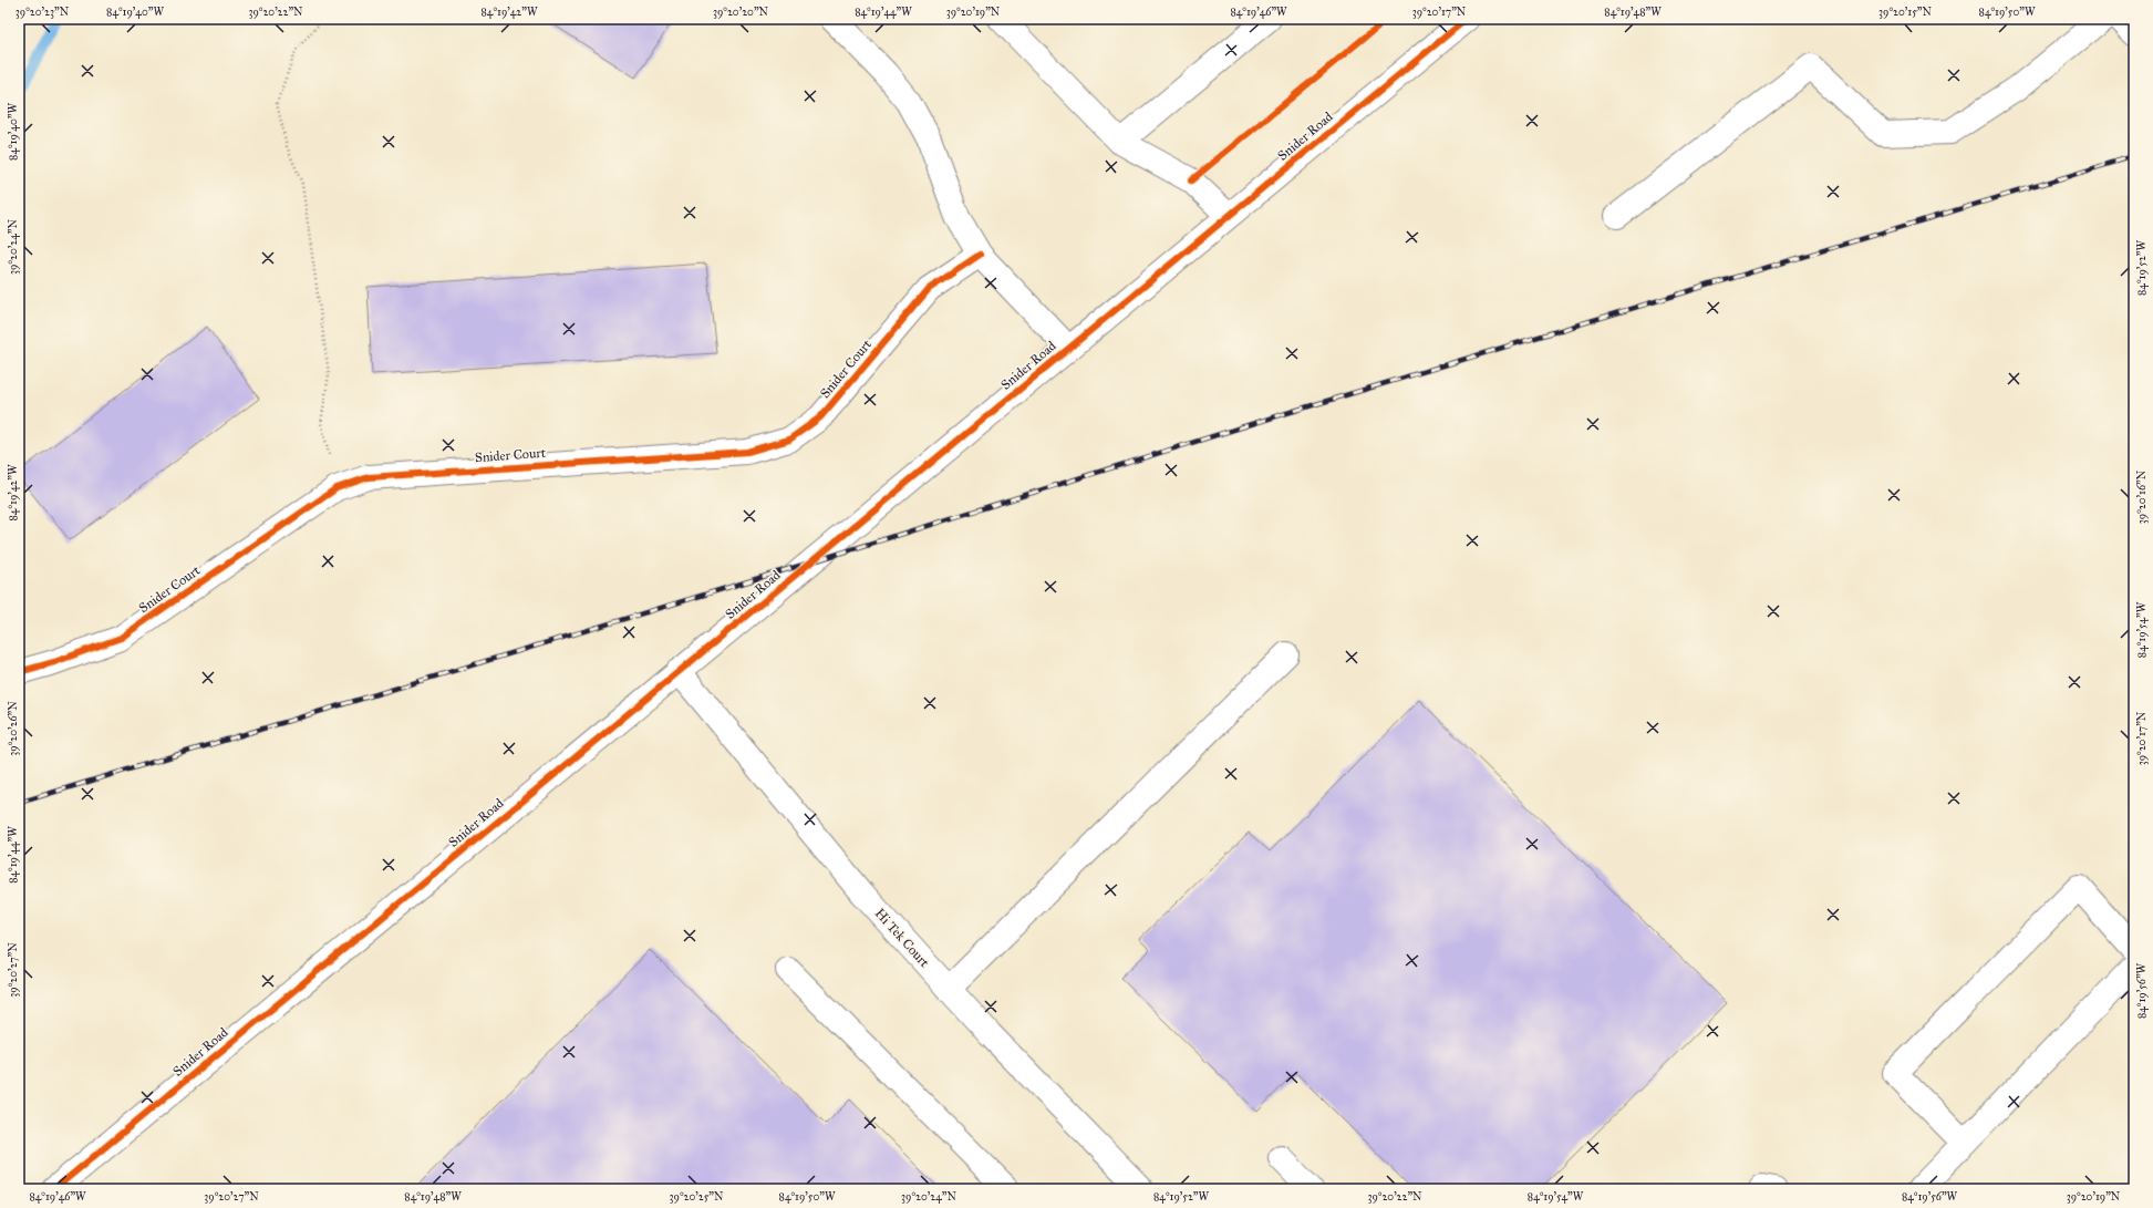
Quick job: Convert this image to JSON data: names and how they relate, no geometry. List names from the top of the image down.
{
  "streets": {
    "street": ["Snider Road", "Snider Court", "Hi Tek Court"]
  },
  "crossings": [
    ["Snider Road", "Hi Tek Court"]
  ],
  "coordinates": [
    "39°20'23\"N",
    "84°19'40\"W",
    "39°20'22\"N",
    "84°19'42\"W",
    "39°20'20\"N",
    "84°19'44\"W",
    "39°20'19\"N",
    "84°19'46\"W",
    "39°20'17\"N",
    "84°19'48\"W",
    "39°20'15\"N",
    "84°19'50\"W",
    "39°20'24\"N",
    "84°19'52\"W",
    "39°20'16\"N",
    "84°19'54\"W",
    "39°20'26\"N",
    "39°20'27\"N",
    "84°19'56\"W",
    "39°20'25\"N"
  ]
}
